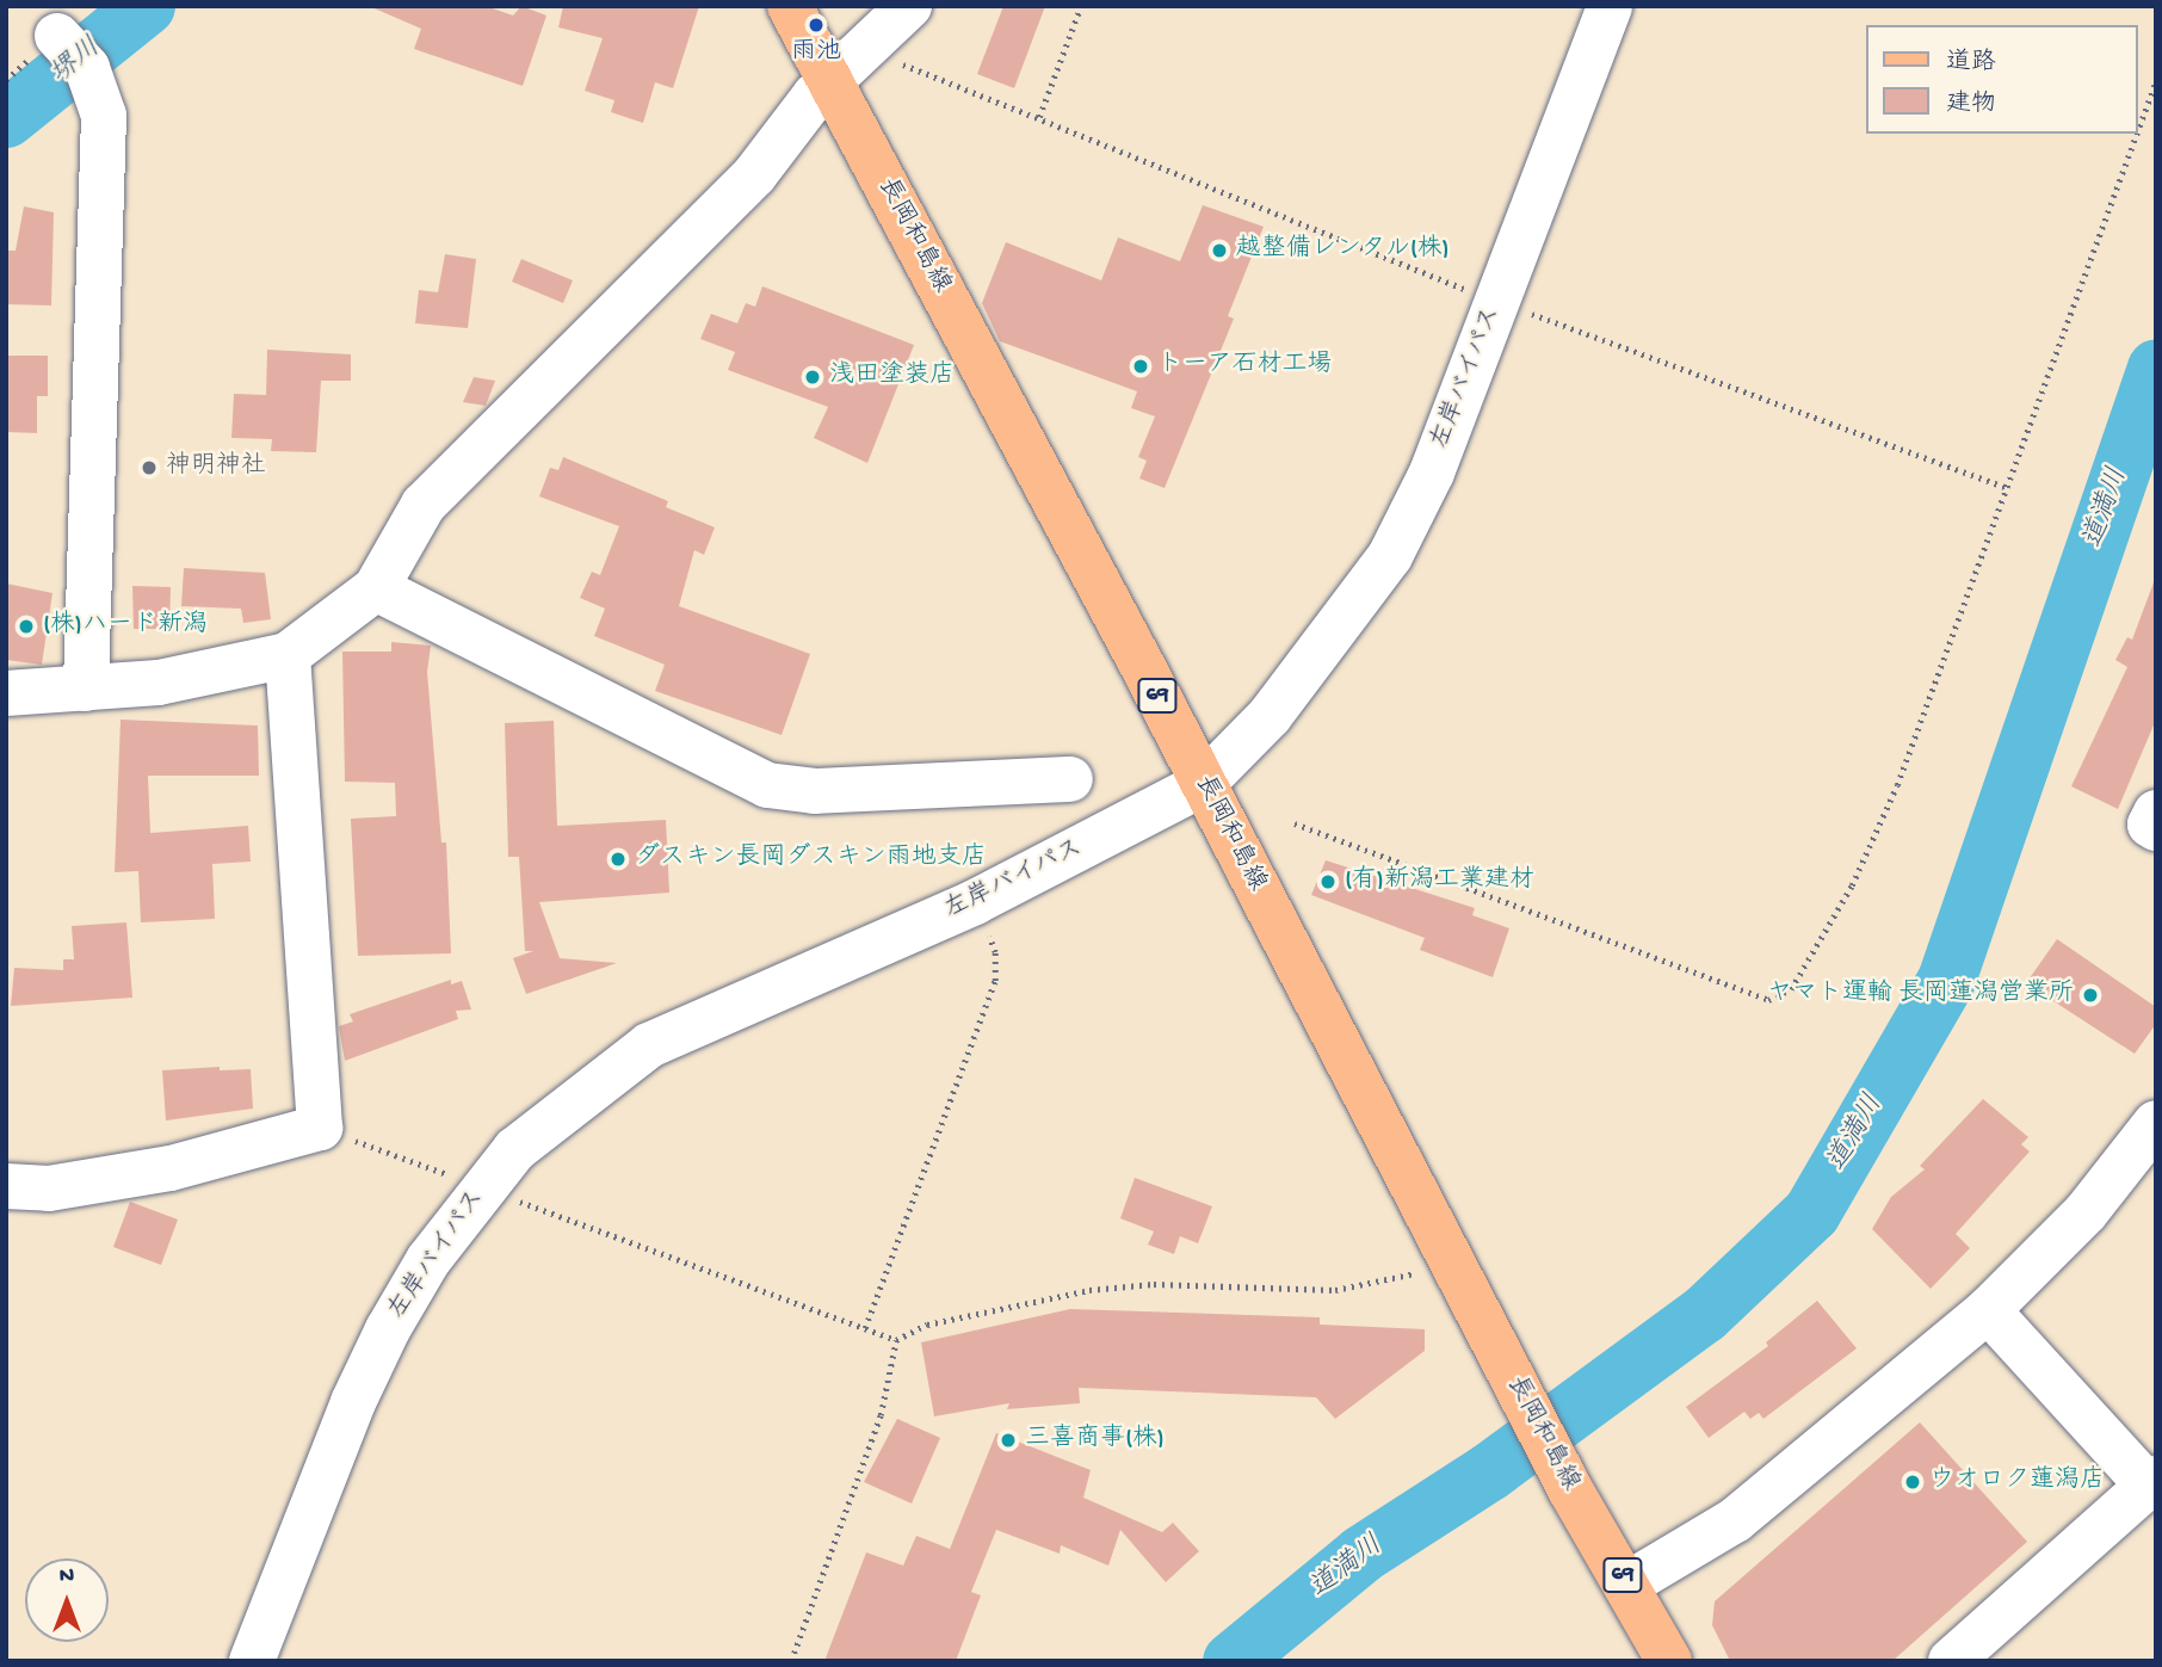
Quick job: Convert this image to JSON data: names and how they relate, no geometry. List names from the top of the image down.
{
  "streets": {
    "main road": ["長岡和島線", "69"],
    "street": ["左岸バイパス"]
  },
  "crossings": [
    ["長岡和島線", "左岸バイパス"]
  ],
  "water": ["堺川", "道満川"],
  "places": [
    "雨池",
    "越整備レンタル(株)",
    "トーア石材工場",
    "浅田塗装店",
    "神明神社",
    "(株)ハード新潟",
    "ダスキン長岡ダスキン雨地支店",
    "(有)新潟工業建材",
    "ヤマト運輸 長岡蓮潟営業所",
    "三喜商事(株)",
    "ウオロク蓮潟店"
  ],
  "legend": ["道路", "建物"],
  "north": "top"
}
